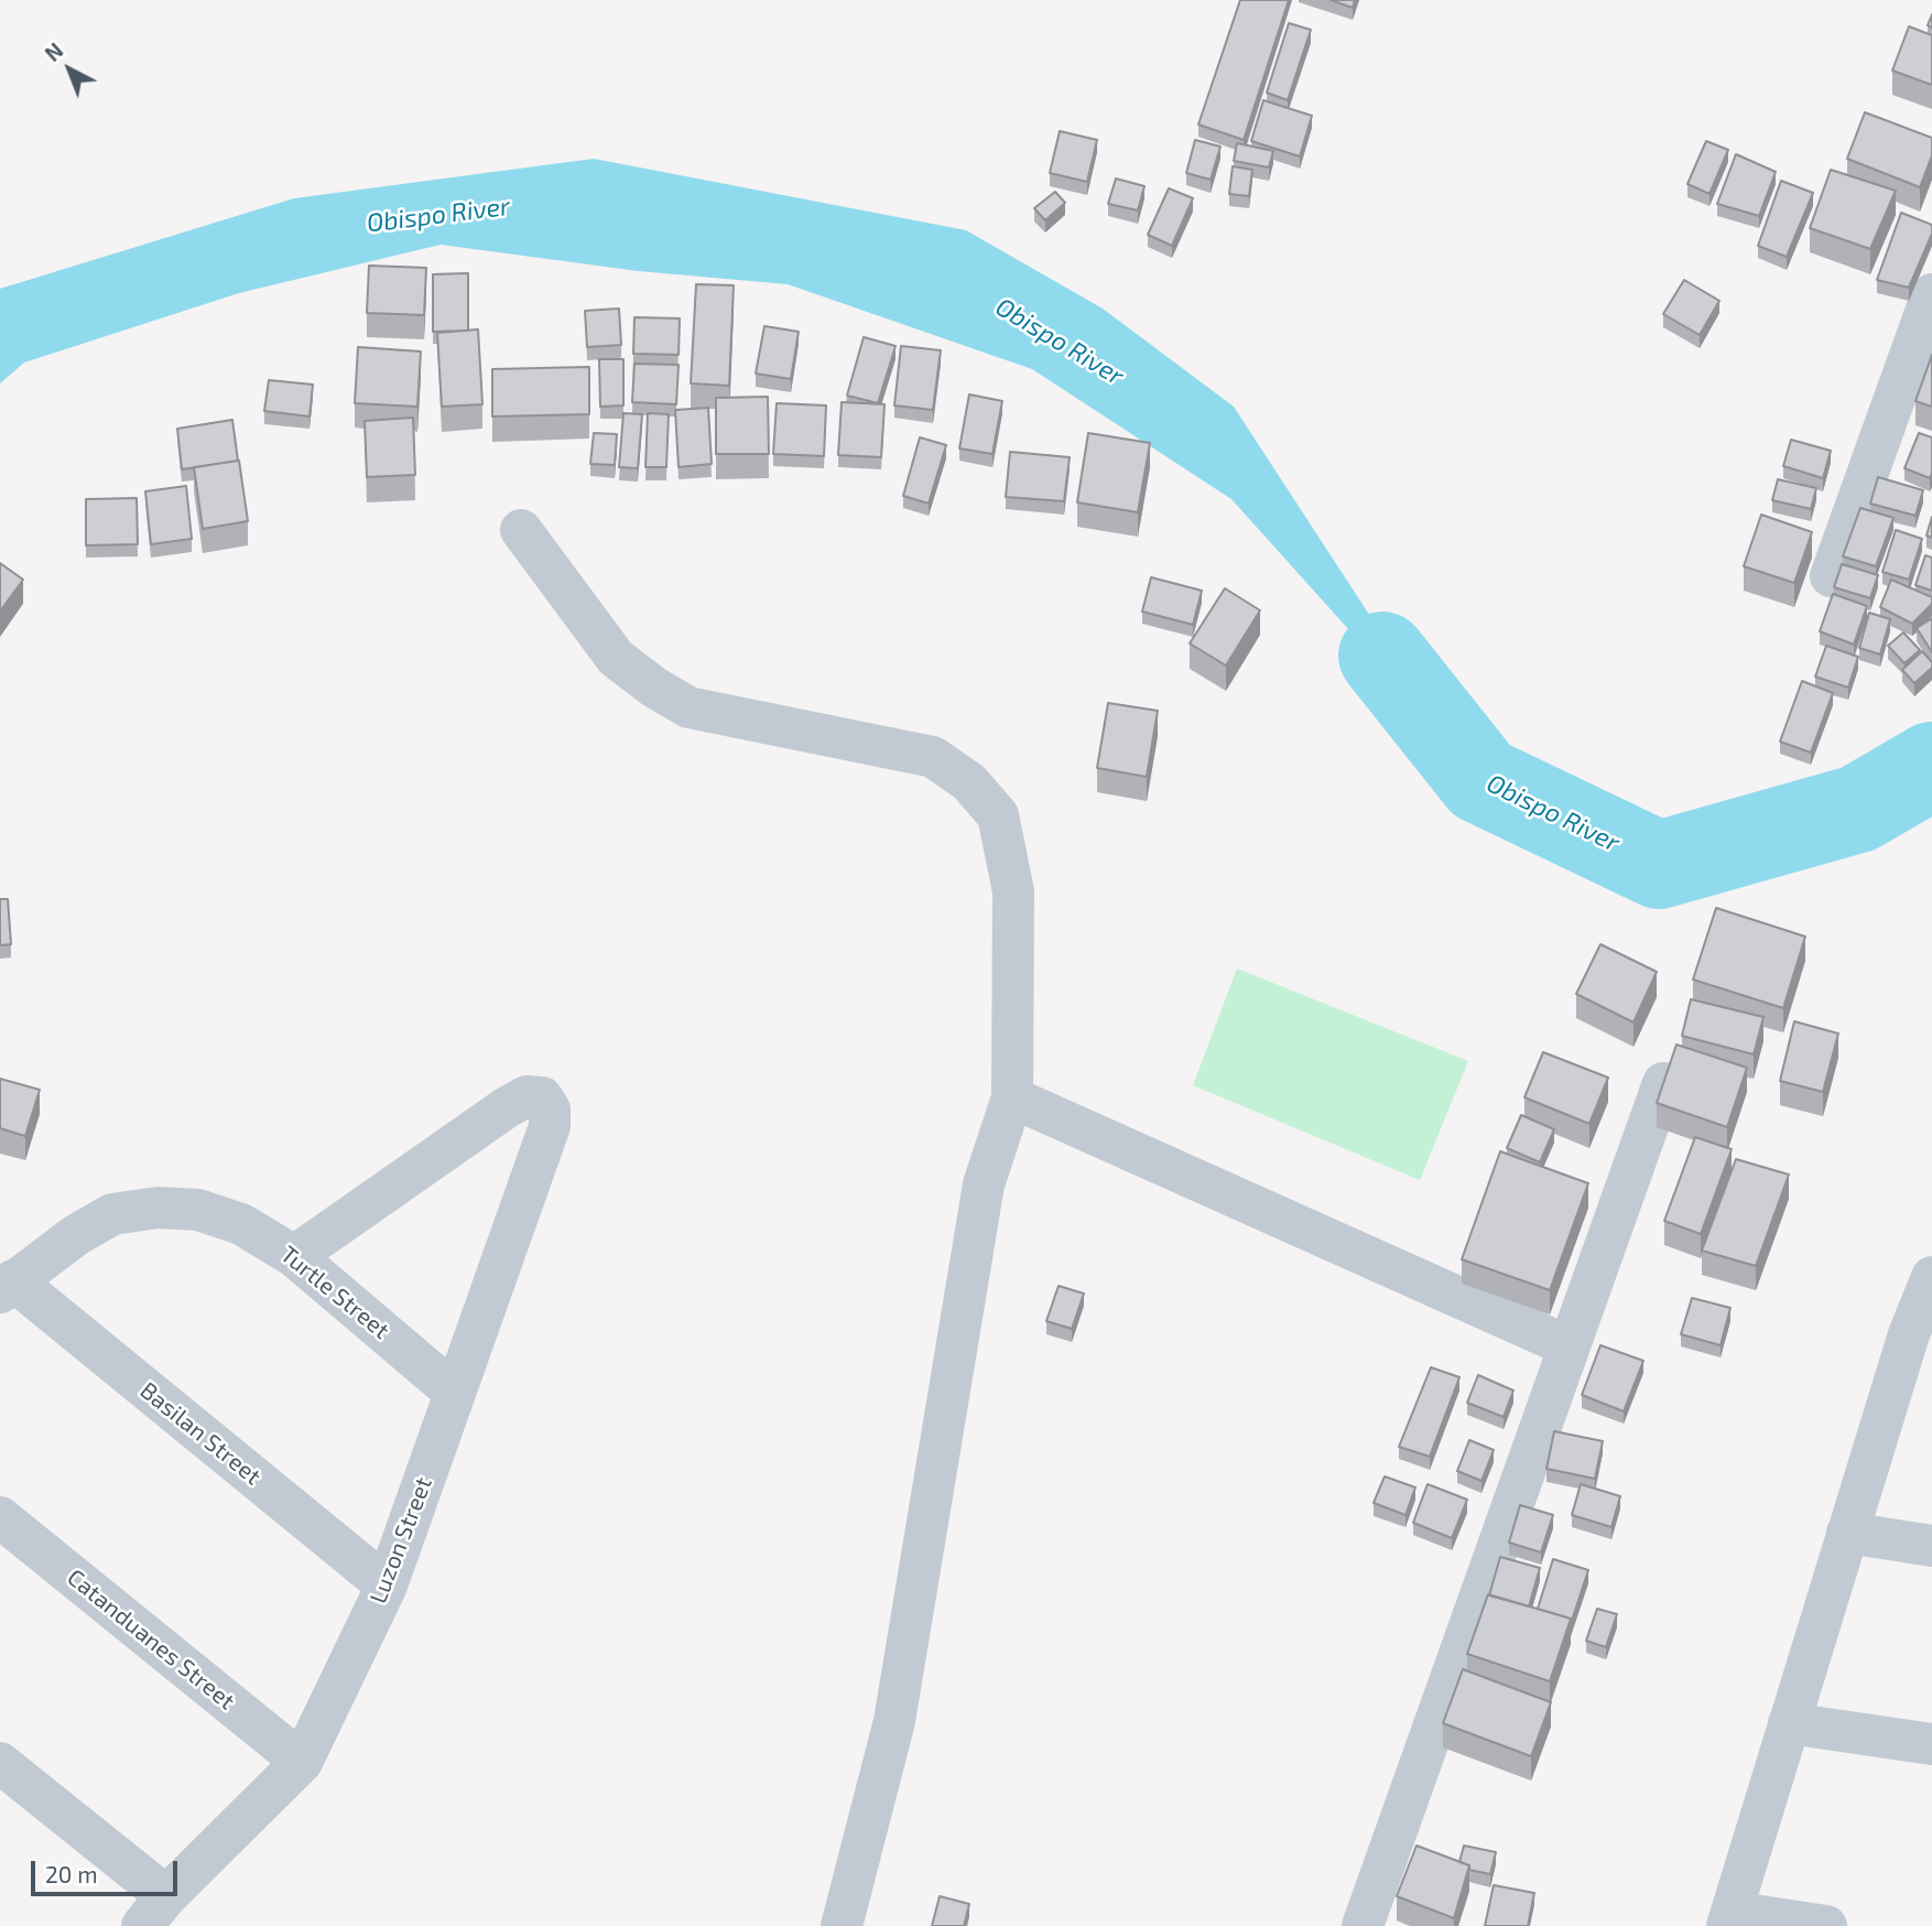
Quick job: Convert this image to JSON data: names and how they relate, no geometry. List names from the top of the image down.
{
  "streets": {
    "street": [
      "Turtle Street",
      "Basilan Street",
      "Luzon Street",
      "Catanduanes Street"
    ]
  },
  "crossings": [
    ["Turtle Street", "Basilan Street"],
    ["Turtle Street", "Luzon Street"],
    ["Basilan Street", "Luzon Street"],
    ["Luzon Street", "Catanduanes Street"]
  ],
  "water": ["Obispo River"],
  "scale_bar": "20 m",
  "north": "top left"
}
